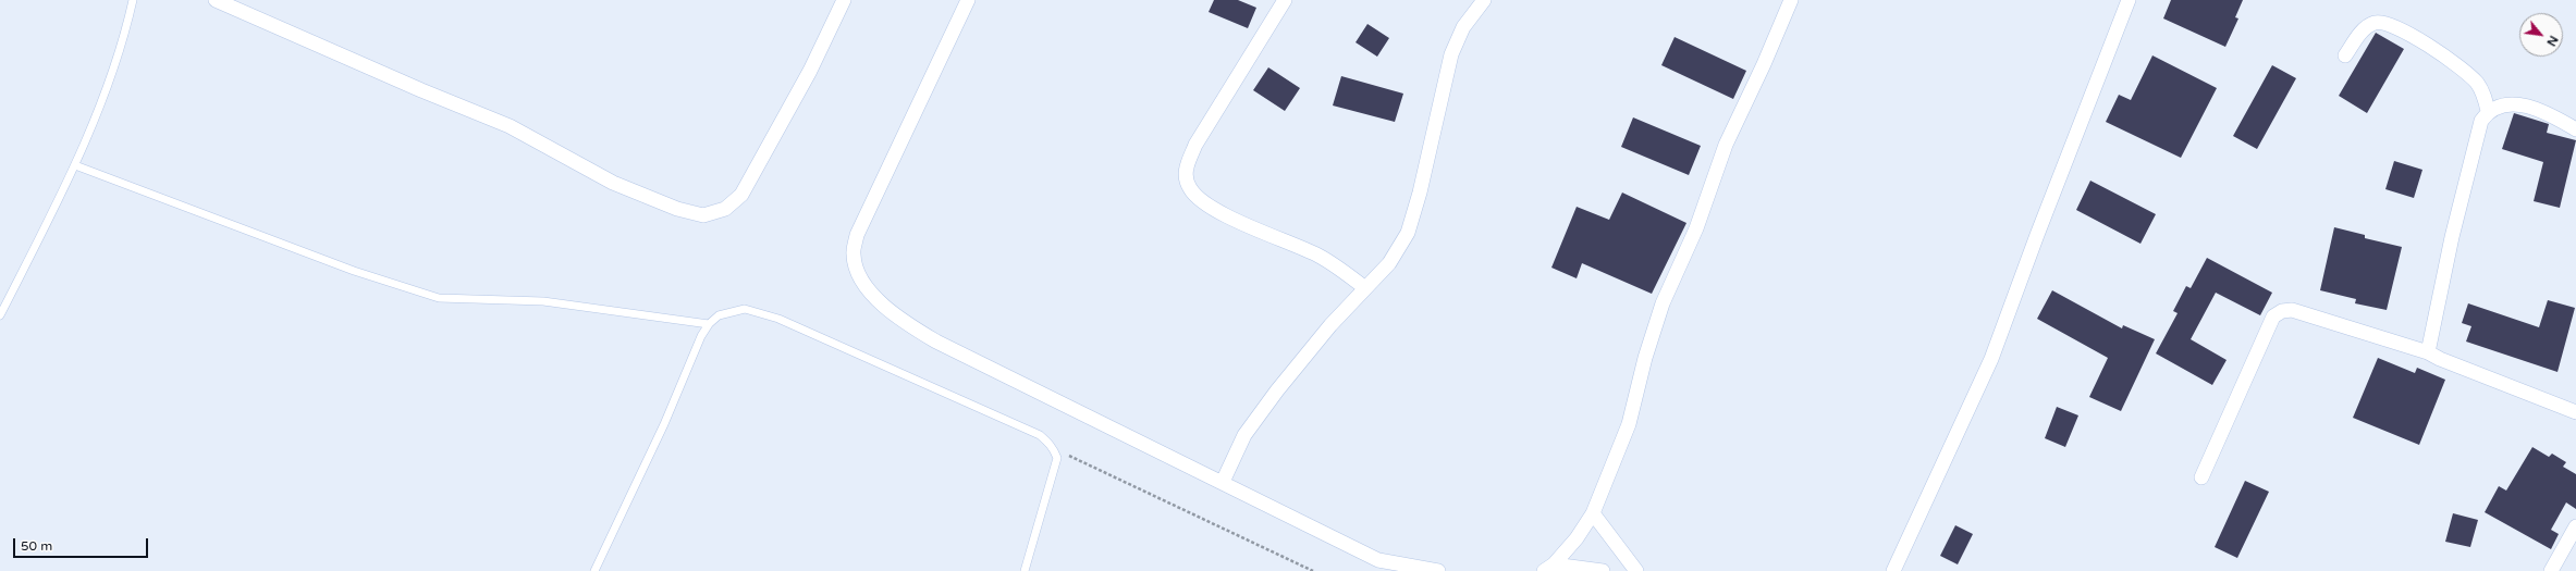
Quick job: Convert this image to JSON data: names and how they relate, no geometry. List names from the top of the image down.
{
  "scale_bar": "50 m",
  "north": "bottom right"
}
